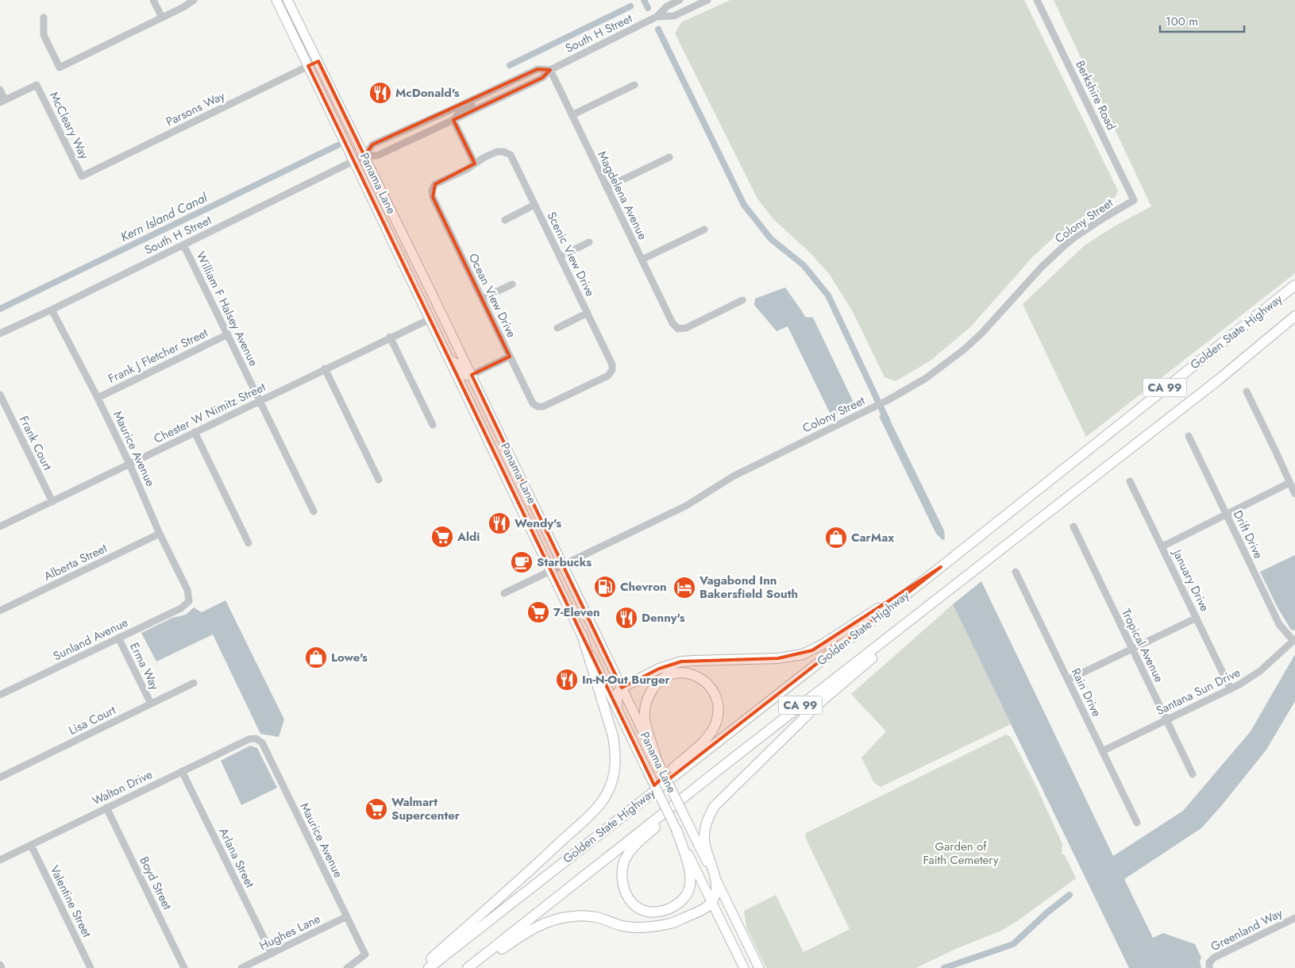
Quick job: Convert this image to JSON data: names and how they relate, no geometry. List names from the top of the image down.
{
  "streets": {
    "highway": ["Golden State Highway", "CA 99"],
    "main road": ["Panama Lane"],
    "street": [
      "South H Street",
      "Berkshire Road",
      "Parsons Way",
      "McCleary Way",
      "Magdelena Avenue",
      "Colony Street",
      "Scenic View Drive",
      "Ocean View Drive",
      "William F Halsey Avenue",
      "Frank J Fletcher Street",
      "Chester W Nimitz Street",
      "Frank Court",
      "Maurice Avenue",
      "Drift Drive",
      "Alberta Street",
      "January Drive",
      "Sunland Avenue",
      "Tropical Avenue",
      "Erma Way",
      "Santana Sun Drive",
      "Rain Drive",
      "Lisa Court",
      "Walton Drive",
      "Arlana Street",
      "Boyd Street",
      "Valentine Street",
      "Greenland Way",
      "Hughes Lane"
    ]
  },
  "crossings": [
    ["South H Street", "Panama Lane"],
    ["South H Street", "Magdelena Avenue"],
    ["South H Street", "William F Halsey Avenue"],
    ["South H Street", "Maurice Avenue"],
    ["Berkshire Road", "Colony Street"],
    ["Parsons Way", "McCleary Way"],
    ["Parsons Way", "Panama Lane"],
    ["Panama Lane", "Colony Street"],
    ["Panama Lane", "Chester W Nimitz Street"],
    ["Scenic View Drive", "Ocean View Drive"],
    ["William F Halsey Avenue", "Frank J Fletcher Street"],
    ["William F Halsey Avenue", "Chester W Nimitz Street"],
    ["Frank J Fletcher Street", "Maurice Avenue"],
    ["Chester W Nimitz Street", "Frank Court"],
    ["Chester W Nimitz Street", "Maurice Avenue"],
    ["Maurice Avenue", "Alberta Street"],
    ["Maurice Avenue", "Sunland Avenue"],
    ["Maurice Avenue", "Walton Drive"],
    ["Maurice Avenue", "Hughes Lane"],
    ["Drift Drive", "Santana Sun Drive"],
    ["January Drive", "Santana Sun Drive"],
    ["Sunland Avenue", "Erma Way"],
    ["Tropical Avenue", "Santana Sun Drive"],
    ["Erma Way", "Lisa Court"],
    ["Santana Sun Drive", "Rain Drive"],
    ["Walton Drive", "Arlana Street"],
    ["Walton Drive", "Boyd Street"],
    ["Walton Drive", "Valentine Street"],
    ["Arlana Street", "Hughes Lane"]
  ],
  "water": ["Kern Island Canal"],
  "parks": ["Garden of Faith Cemetery"],
  "places": {
    "restaurant": [
      "McDonald's",
      "Wendy's",
      "Denny's",
      "In-N-Out Burger"
    ],
    "supermarket": ["Aldi", "7-Eleven", "Walmart Supercenter"],
    "shop": ["CarMax", "Lowe's"],
    "cafe": ["Starbucks"],
    "fuel station": ["Chevron"],
    "hotel": ["Vagabond Inn Bakersfield South"]
  },
  "scale_bar": "100 m"
}
